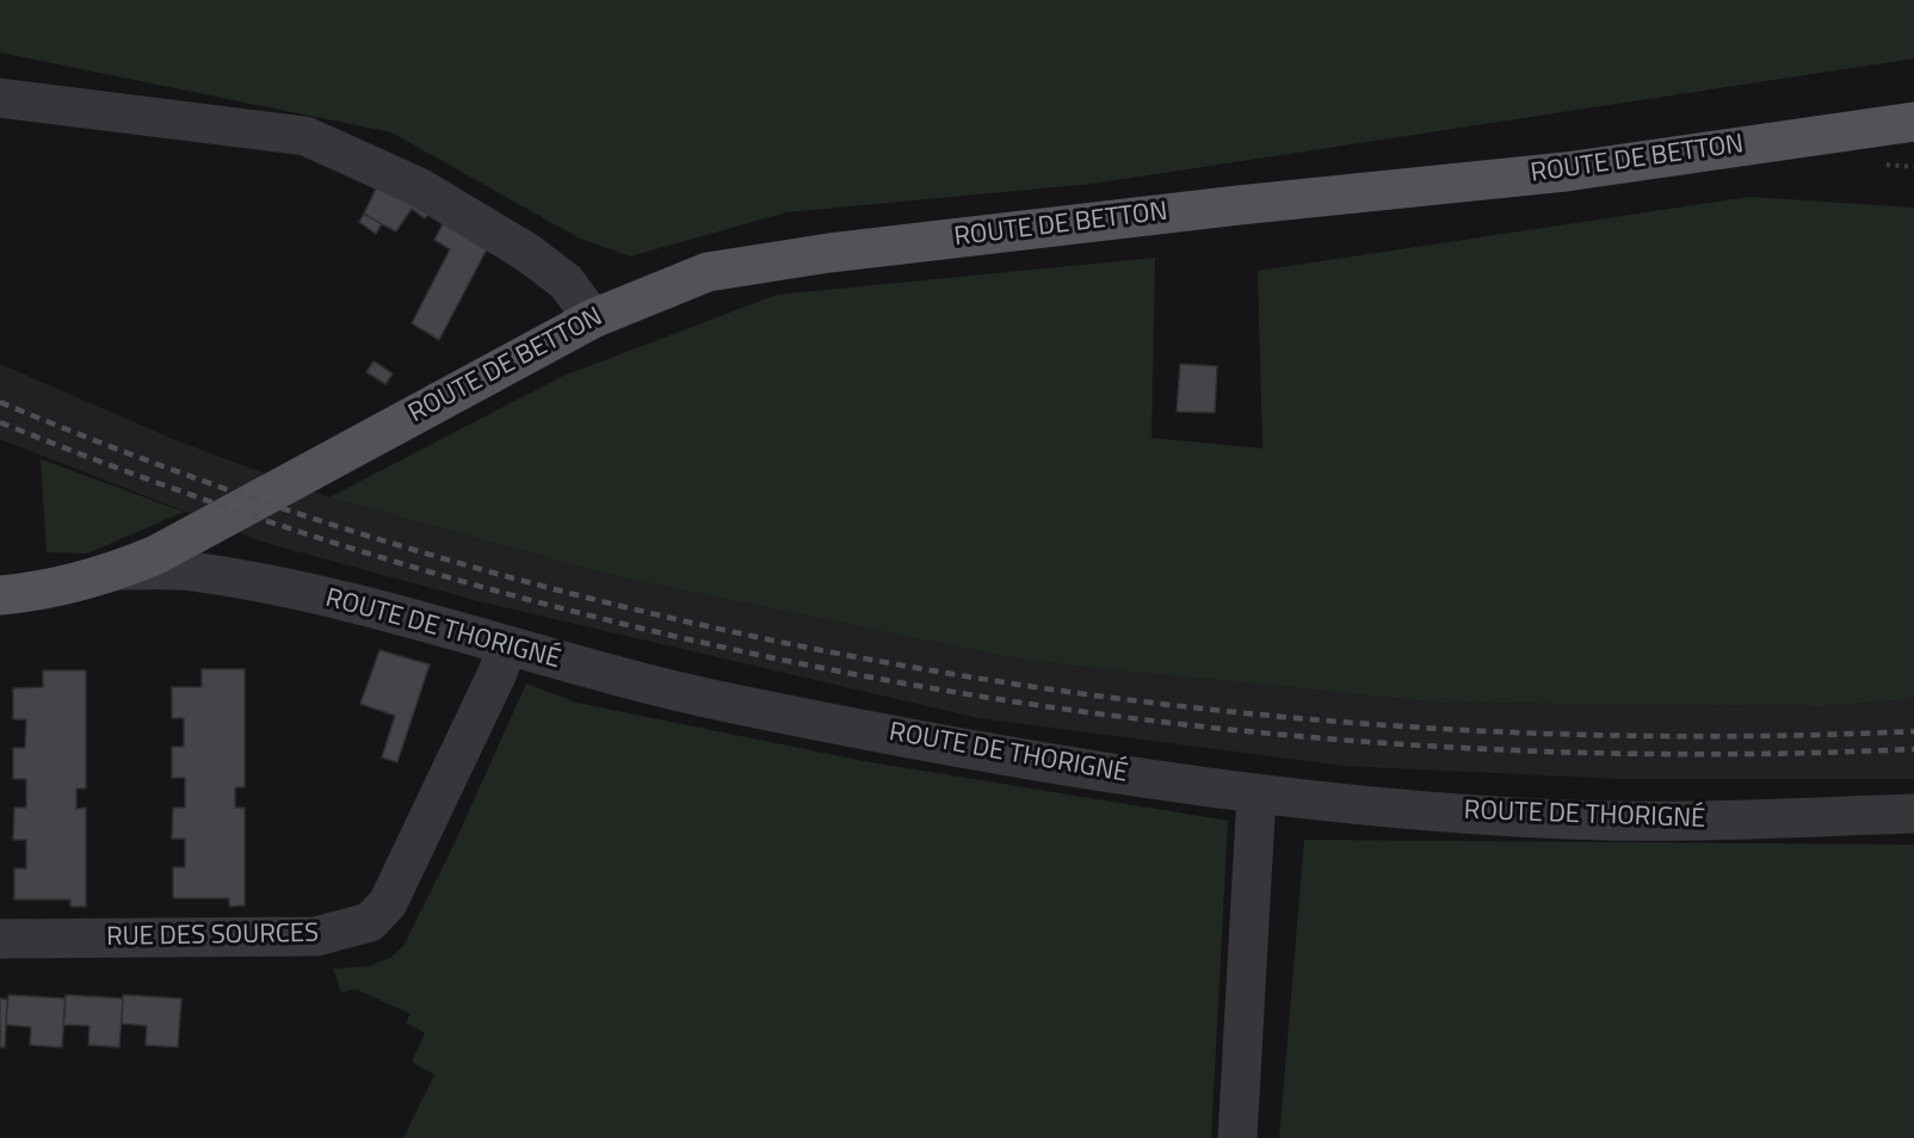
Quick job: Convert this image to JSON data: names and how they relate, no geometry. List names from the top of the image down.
{
  "streets": {
    "main road": ["ROUTE DE BETTON"],
    "street": ["ROUTE DE THORIGNÉ", "RUE DES SOURCES"]
  },
  "crossings": [
    ["ROUTE DE BETTON", "ROUTE DE THORIGNÉ"],
    ["ROUTE DE THORIGNÉ", "RUE DES SOURCES"]
  ]
}
